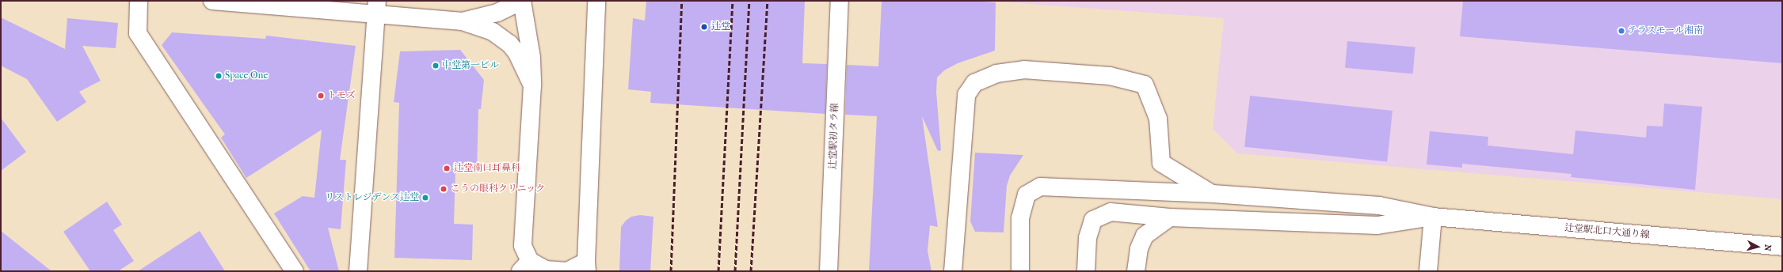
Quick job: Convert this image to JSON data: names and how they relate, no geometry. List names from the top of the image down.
{
  "streets": {
    "street": ["辻堂駅初タラ線", "辻堂駅北口大通り線"]
  },
  "places": [
    "辻堂",
    "テラスモール湘南",
    "中堂第一ビル",
    "Space One",
    "トモズ",
    "辻堂南口耳鼻科",
    "こうの眼科クリニック",
    "リストレジデンス辻堂"
  ],
  "north": "right"
}
